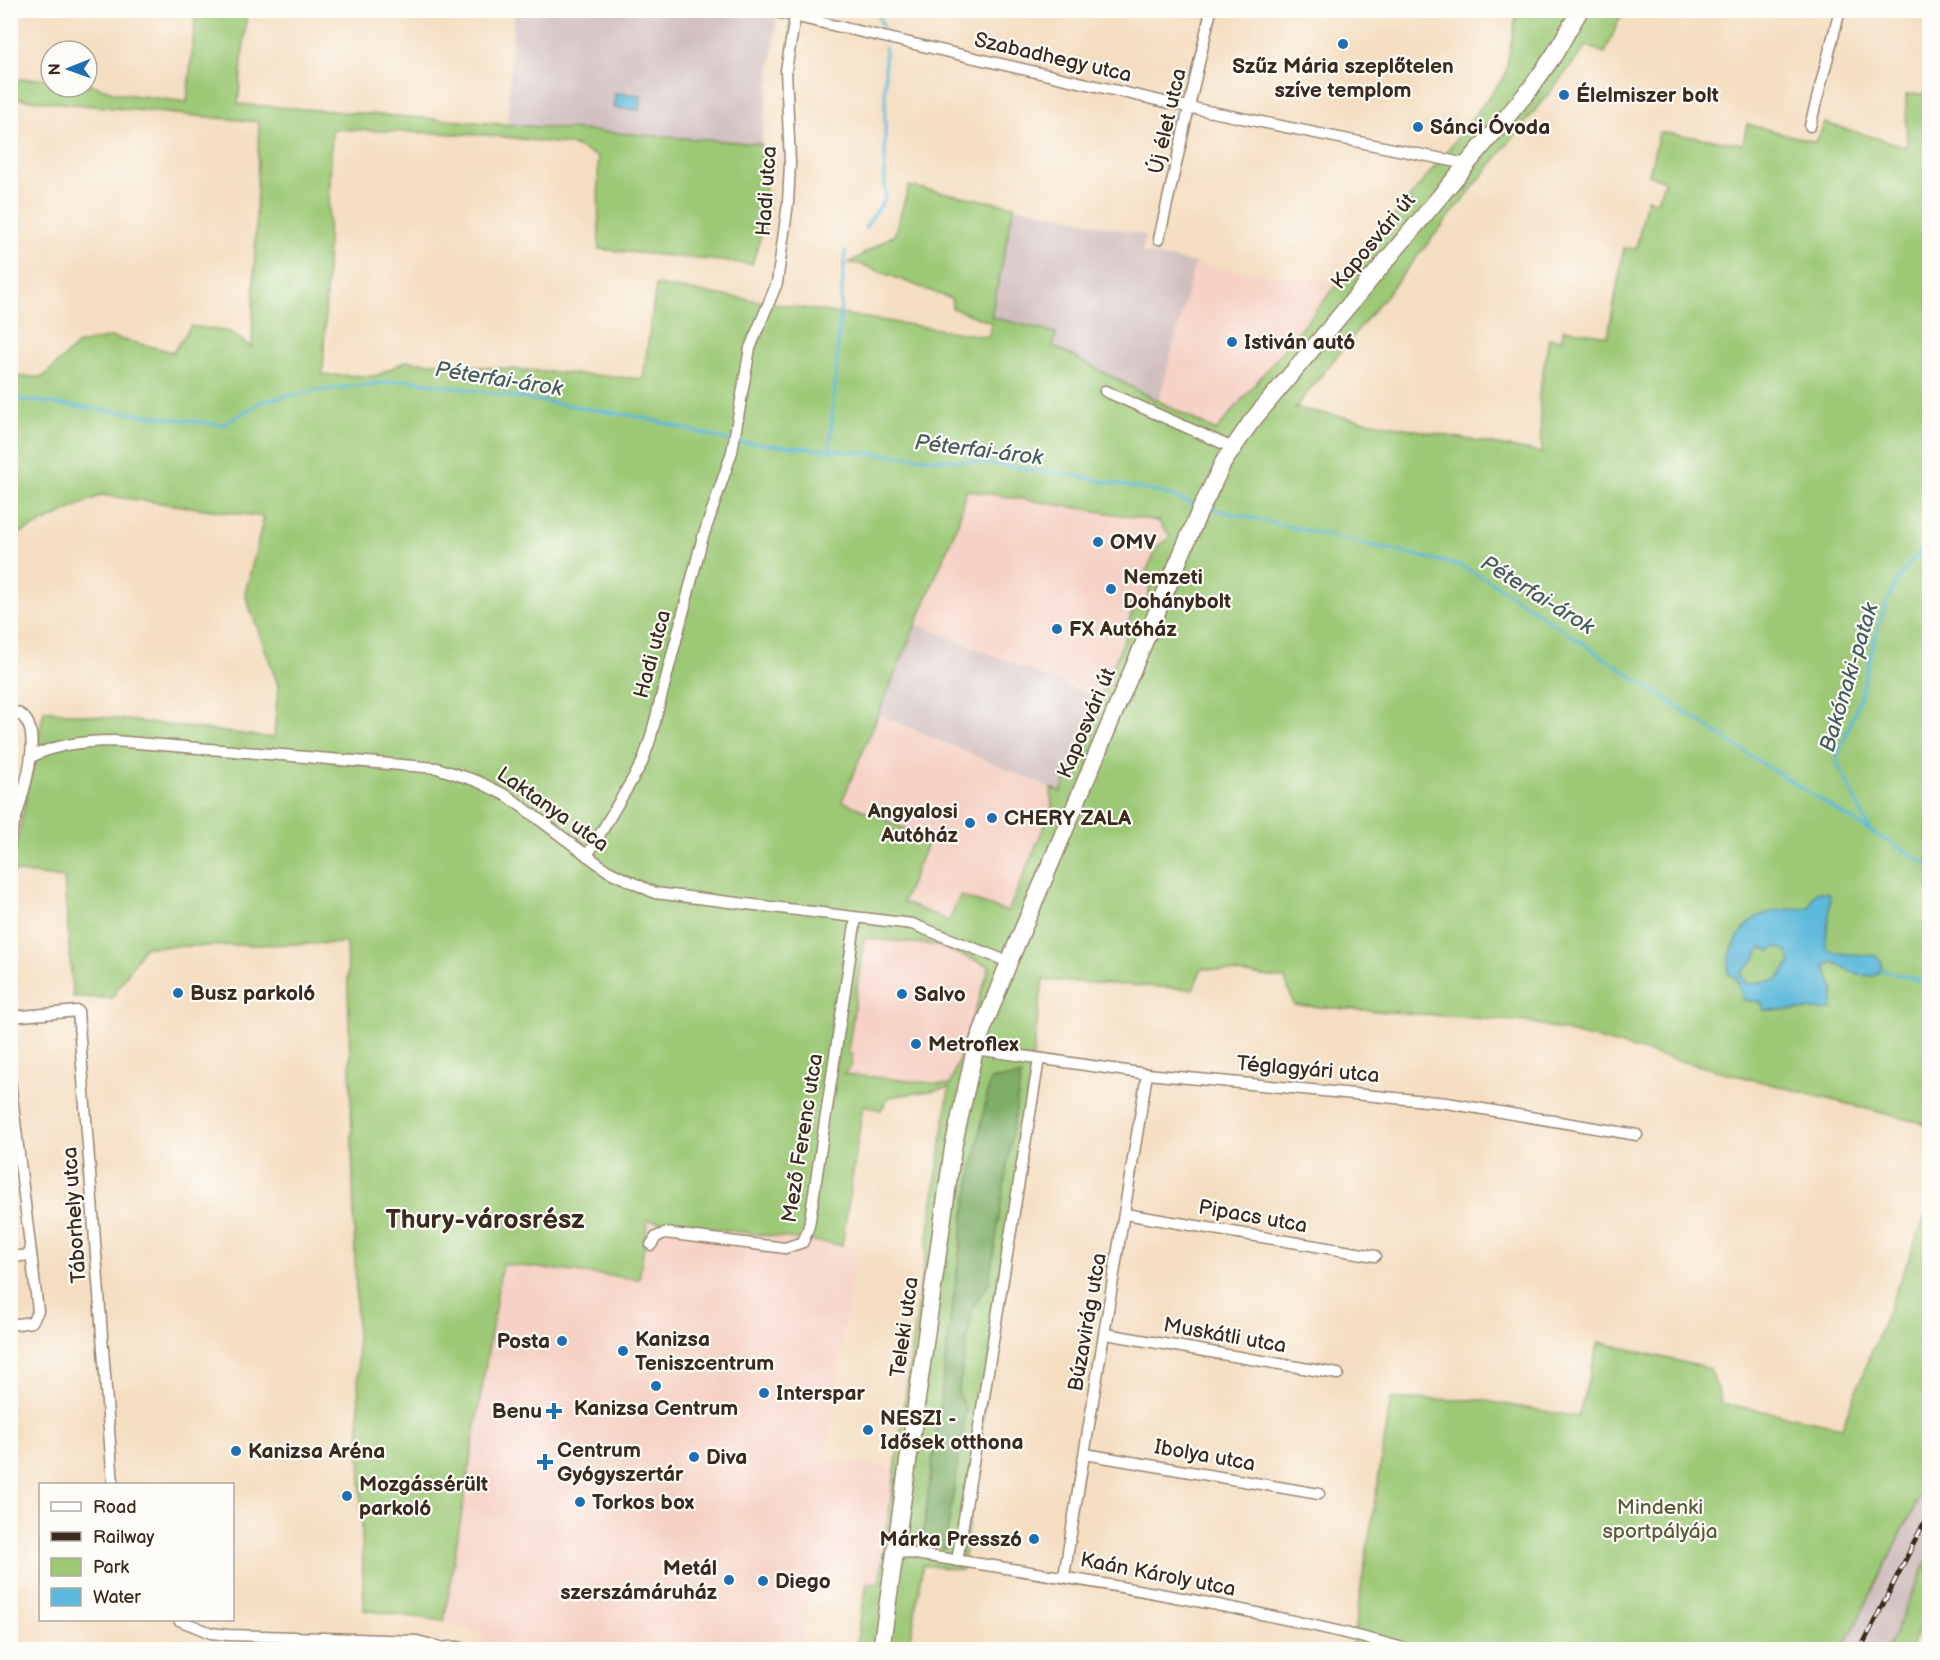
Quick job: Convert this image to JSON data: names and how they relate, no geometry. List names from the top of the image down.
{
  "streets": {
    "main road": ["Kaposvári út", "Teleki utca"],
    "street": [
      "Szabadhegy utca",
      "Új élet utca",
      "Hadi utca",
      "Laktanya utca",
      "Téglagyári utca",
      "Mező Ferenc utca",
      "Táborhely utca",
      "Pipacs utca",
      "Búzavirág utca",
      "Muskátli utca",
      "Ibolya utca",
      "Kaán Károly utca"
    ]
  },
  "crossings": [
    ["Szabadhegy utca", "Új élet utca"],
    ["Szabadhegy utca", "Hadi utca"],
    ["Szabadhegy utca", "Kaposvári út"],
    ["Hadi utca", "Laktanya utca"],
    ["Kaposvári út", "Laktanya utca"],
    ["Kaposvári út", "Téglagyári utca"],
    ["Kaposvári út", "Teleki utca"],
    ["Laktanya utca", "Mező Ferenc utca"],
    ["Téglagyári utca", "Búzavirág utca"],
    ["Téglagyári utca", "Teleki utca"],
    ["Pipacs utca", "Búzavirág utca"],
    ["Búzavirág utca", "Muskátli utca"],
    ["Búzavirág utca", "Ibolya utca"],
    ["Búzavirág utca", "Kaán Károly utca"],
    ["Teleki utca", "Kaán Károly utca"]
  ],
  "districts": ["Thury-városrész"],
  "water": ["Péterfai-árok", "Bakónaki-patak"],
  "parks": ["Mindenki sportpályája"],
  "places": {
    "other": [
      "Szűz Mária szeplőtelen szíve templom",
      "Élelmiszer bolt",
      "Sánci Óvoda",
      "Istiván autó",
      "OMV",
      "Nemzeti Dohánybolt",
      "FX Autóház",
      "CHERY ZALA",
      "Angyalosi Autóház",
      "Busz parkoló",
      "Salvo",
      "Metroflex",
      "Posta",
      "Kanizsa Teniszcentrum",
      "Kanizsa Centrum",
      "Interspar",
      "NESZI - Idősek otthona",
      "Kanizsa Aréna",
      "Diva",
      "Mozgássérült parkoló",
      "Torkos box",
      "Márka Presszó",
      "Metál szerszámáruház",
      "Diego"
    ],
    "health": ["Benu", "Centrum Gyógyszertár"]
  },
  "legend": [
    "Road",
    "Railway",
    "Park",
    "Water"
  ],
  "north": "left"
}
